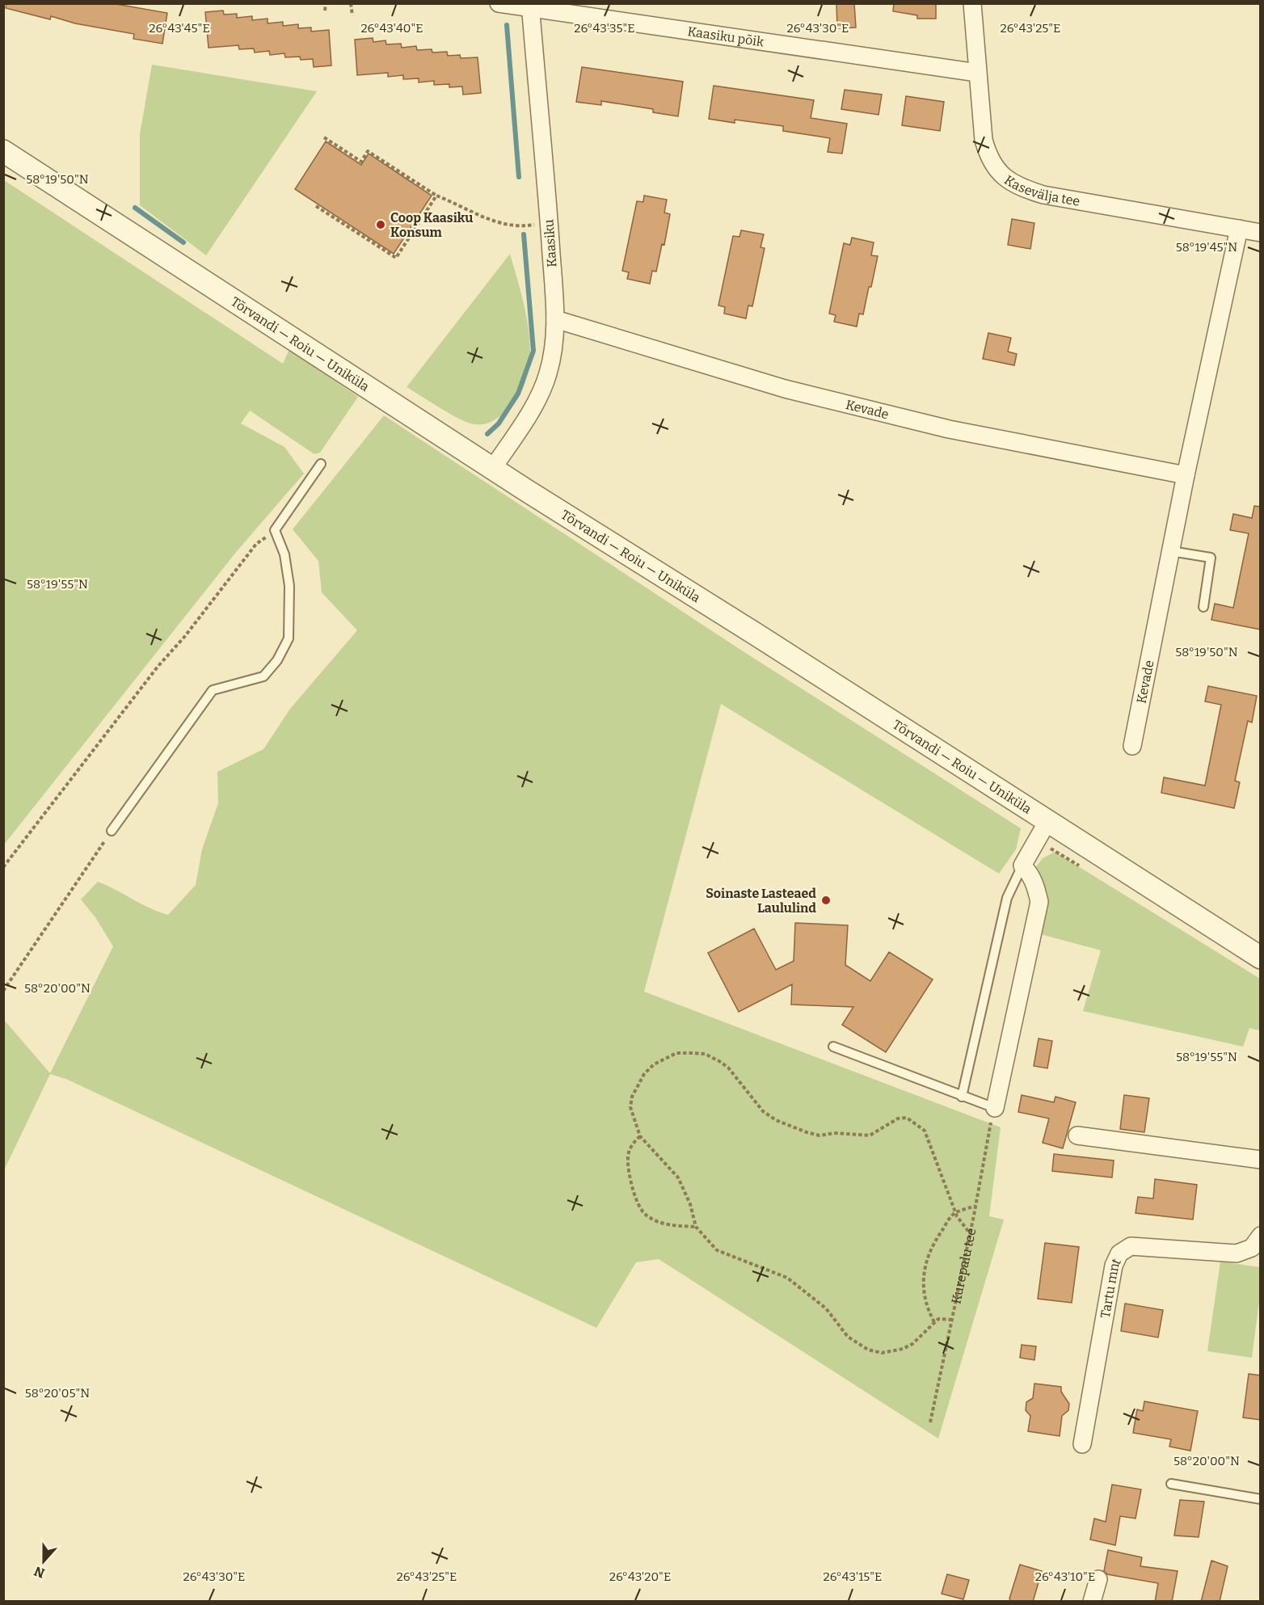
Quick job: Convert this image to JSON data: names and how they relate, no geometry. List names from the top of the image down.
{
  "streets": {
    "street": [
      "Kaasiku põik",
      "Kasevälja tee",
      "Kaasiku",
      "Tõrvandi — Roiu — Uniküla",
      "Kevade",
      "Tartu mnt"
    ],
    "path": ["Kurepalu tee"]
  },
  "crossings": [
    ["Kaasiku põik", "Kasevälja tee"],
    ["Kaasiku põik", "Kaasiku"],
    ["Kasevälja tee", "Kevade"],
    ["Kaasiku", "Tõrvandi — Roiu — Uniküla"],
    ["Kaasiku", "Kevade"]
  ],
  "places": ["Coop Kaasiku Konsum", "Soinaste Lasteaed Laululind"],
  "north": "bottom",
  "coordinates": [
    "26°43'45\"E",
    "26°43'40\"E",
    "26°43'35\"E",
    "26°43'30\"E",
    "26°43'25\"E",
    "58°19'50\"N",
    "58°19'45\"N",
    "58°19'55\"N",
    "58°20'00\"N",
    "58°20'05\"N",
    "26°43'20\"E",
    "26°43'15\"E",
    "26°43'10\"E"
  ]
}
